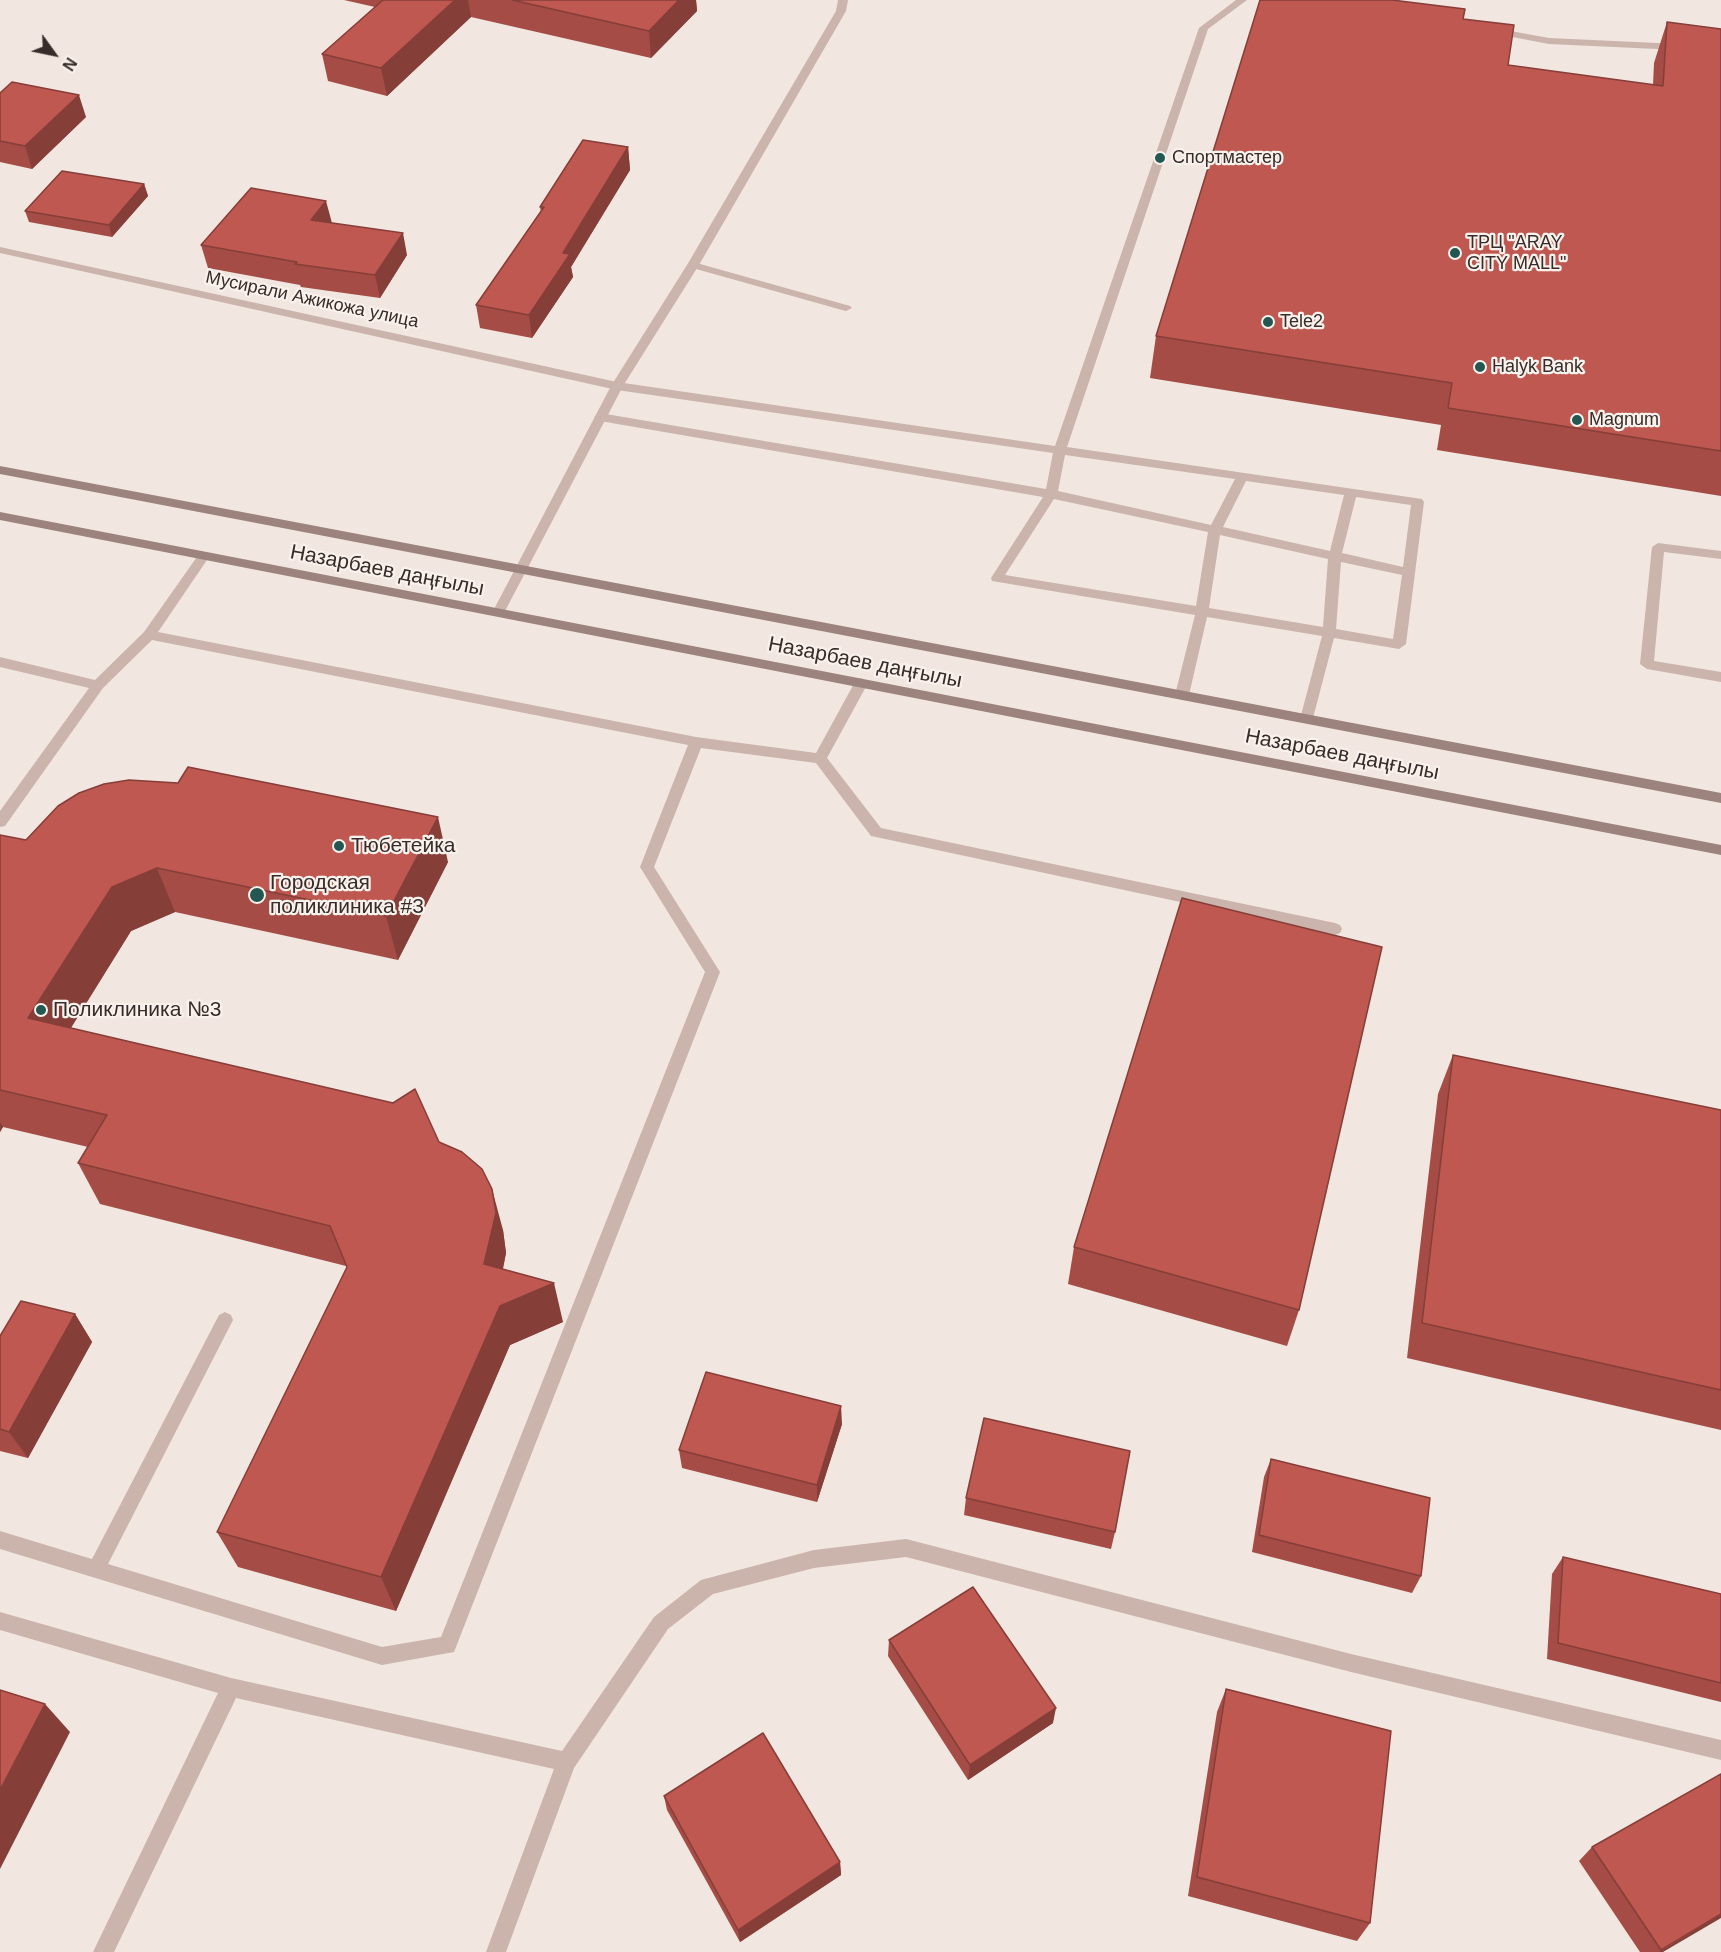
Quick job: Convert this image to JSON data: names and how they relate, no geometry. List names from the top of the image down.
{
  "streets": {
    "main road": ["Назарбаев даңғылы"],
    "street": ["Мусирали Ажикожа улица"]
  },
  "places": [
    "Спортмастер",
    "ТРЦ \"ARAY CITY MALL\"",
    "Tele2",
    "Halyk Bank",
    "Magnum",
    "Тюбетейка",
    "Городская поликлиника #3",
    "Поликлиника №3"
  ],
  "north": "bottom right"
}
